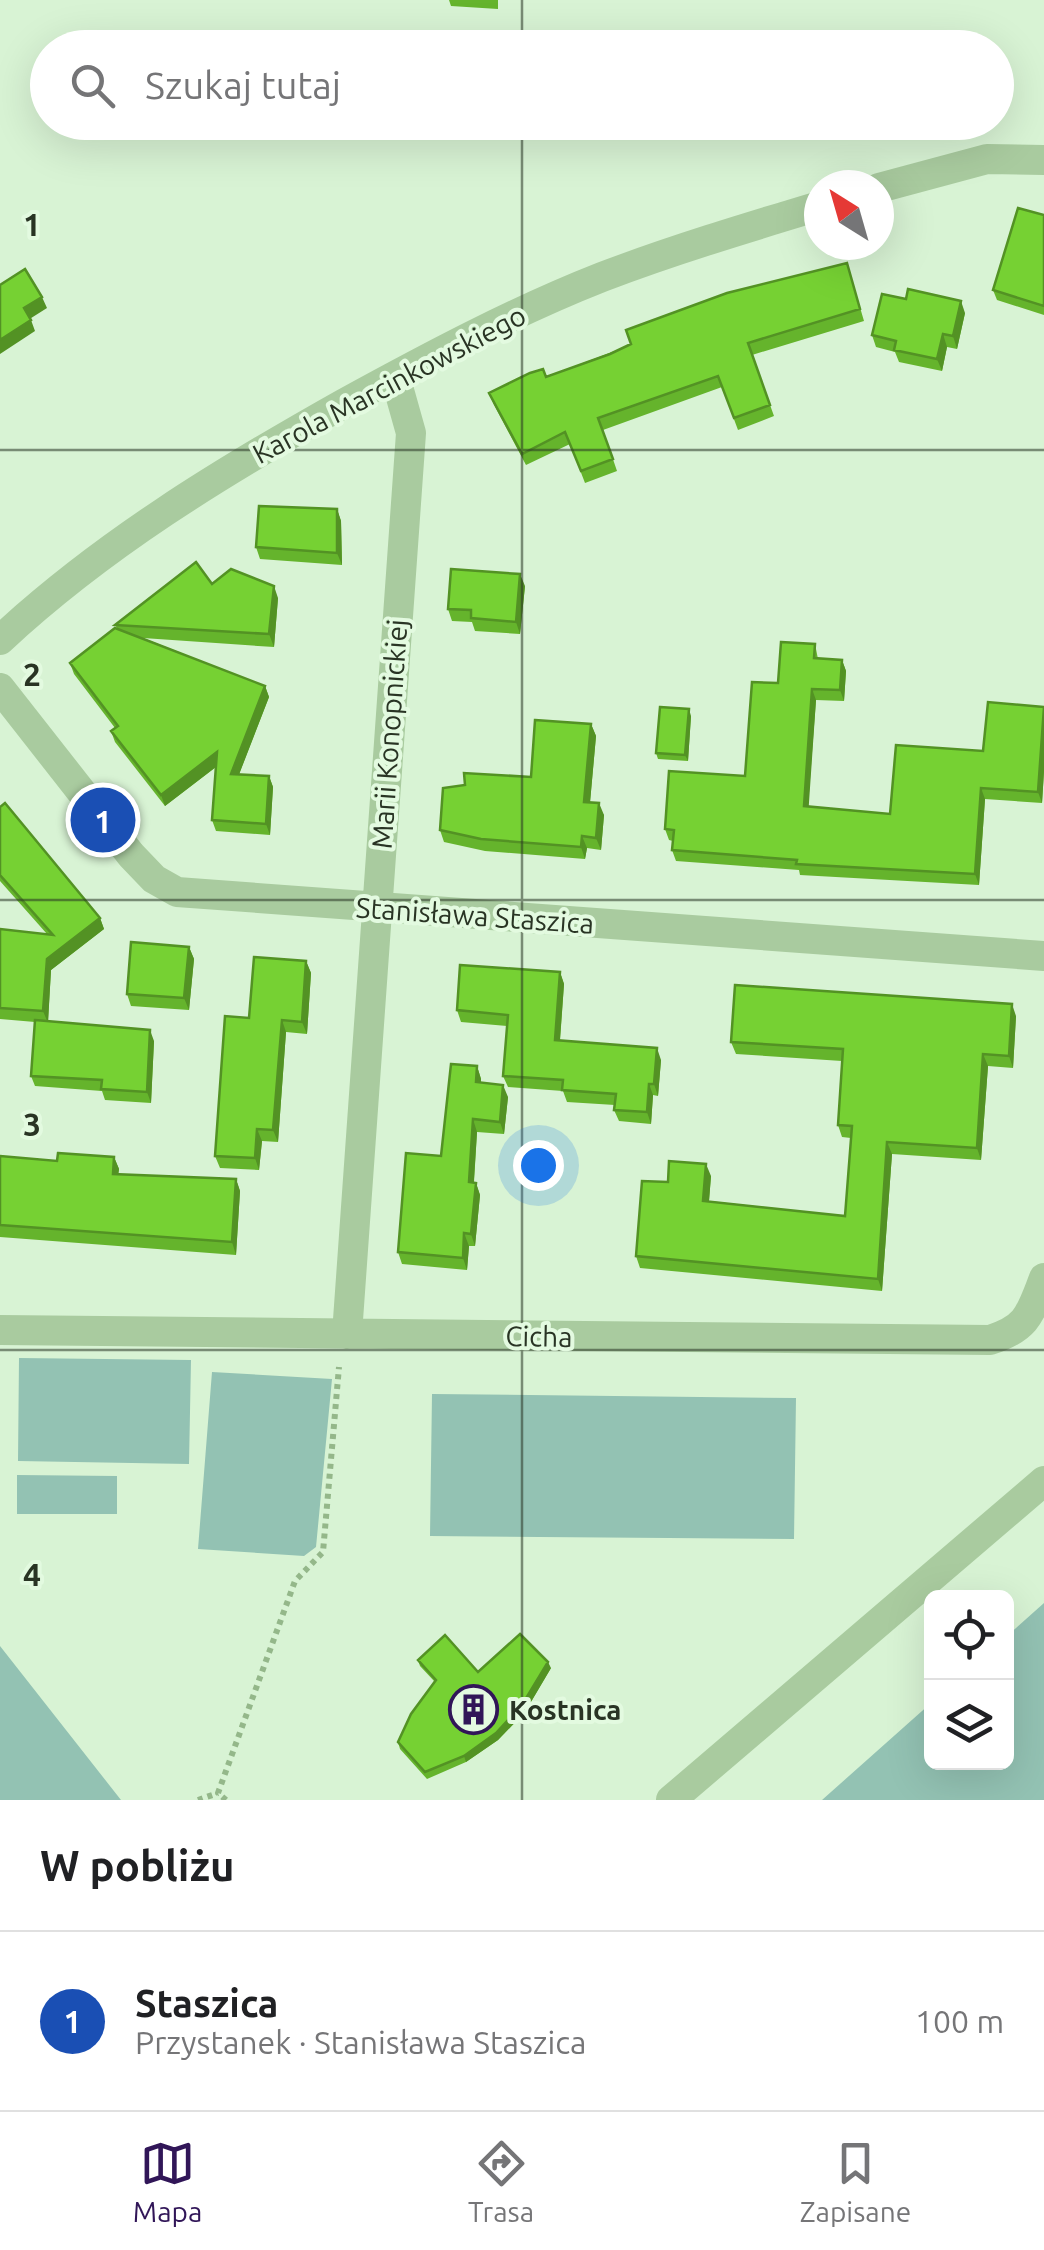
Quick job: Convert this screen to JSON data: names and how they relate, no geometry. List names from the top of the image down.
{
  "streets": {
    "street": [
      "Karola Marcinkowskiego",
      "Marii Konopnickiej",
      "Stanisława Staszica",
      "Cicha"
    ]
  },
  "crossings": [
    ["Karola Marcinkowskiego", "Marii Konopnickiej"],
    ["Marii Konopnickiej", "Stanisława Staszica"],
    ["Marii Konopnickiej", "Cicha"]
  ],
  "places": {
    "building": ["Kostnica"]
  },
  "north": "top left",
  "page": {
    "search": "Szukaj tutaj",
    "pins": "1",
    "heading": "W pobliżu",
    "list": [
      {
        "mark": "1",
        "name": "Staszica",
        "note": "Przystanek · Stanisława Staszica",
        "value": "100 m"
      }
    ],
    "nav": ["Mapa", "Trasa", "Zapisane"]
  },
  "grid": {
    "rows": [
      "1",
      "2",
      "3",
      "4"
    ]
  }
}
